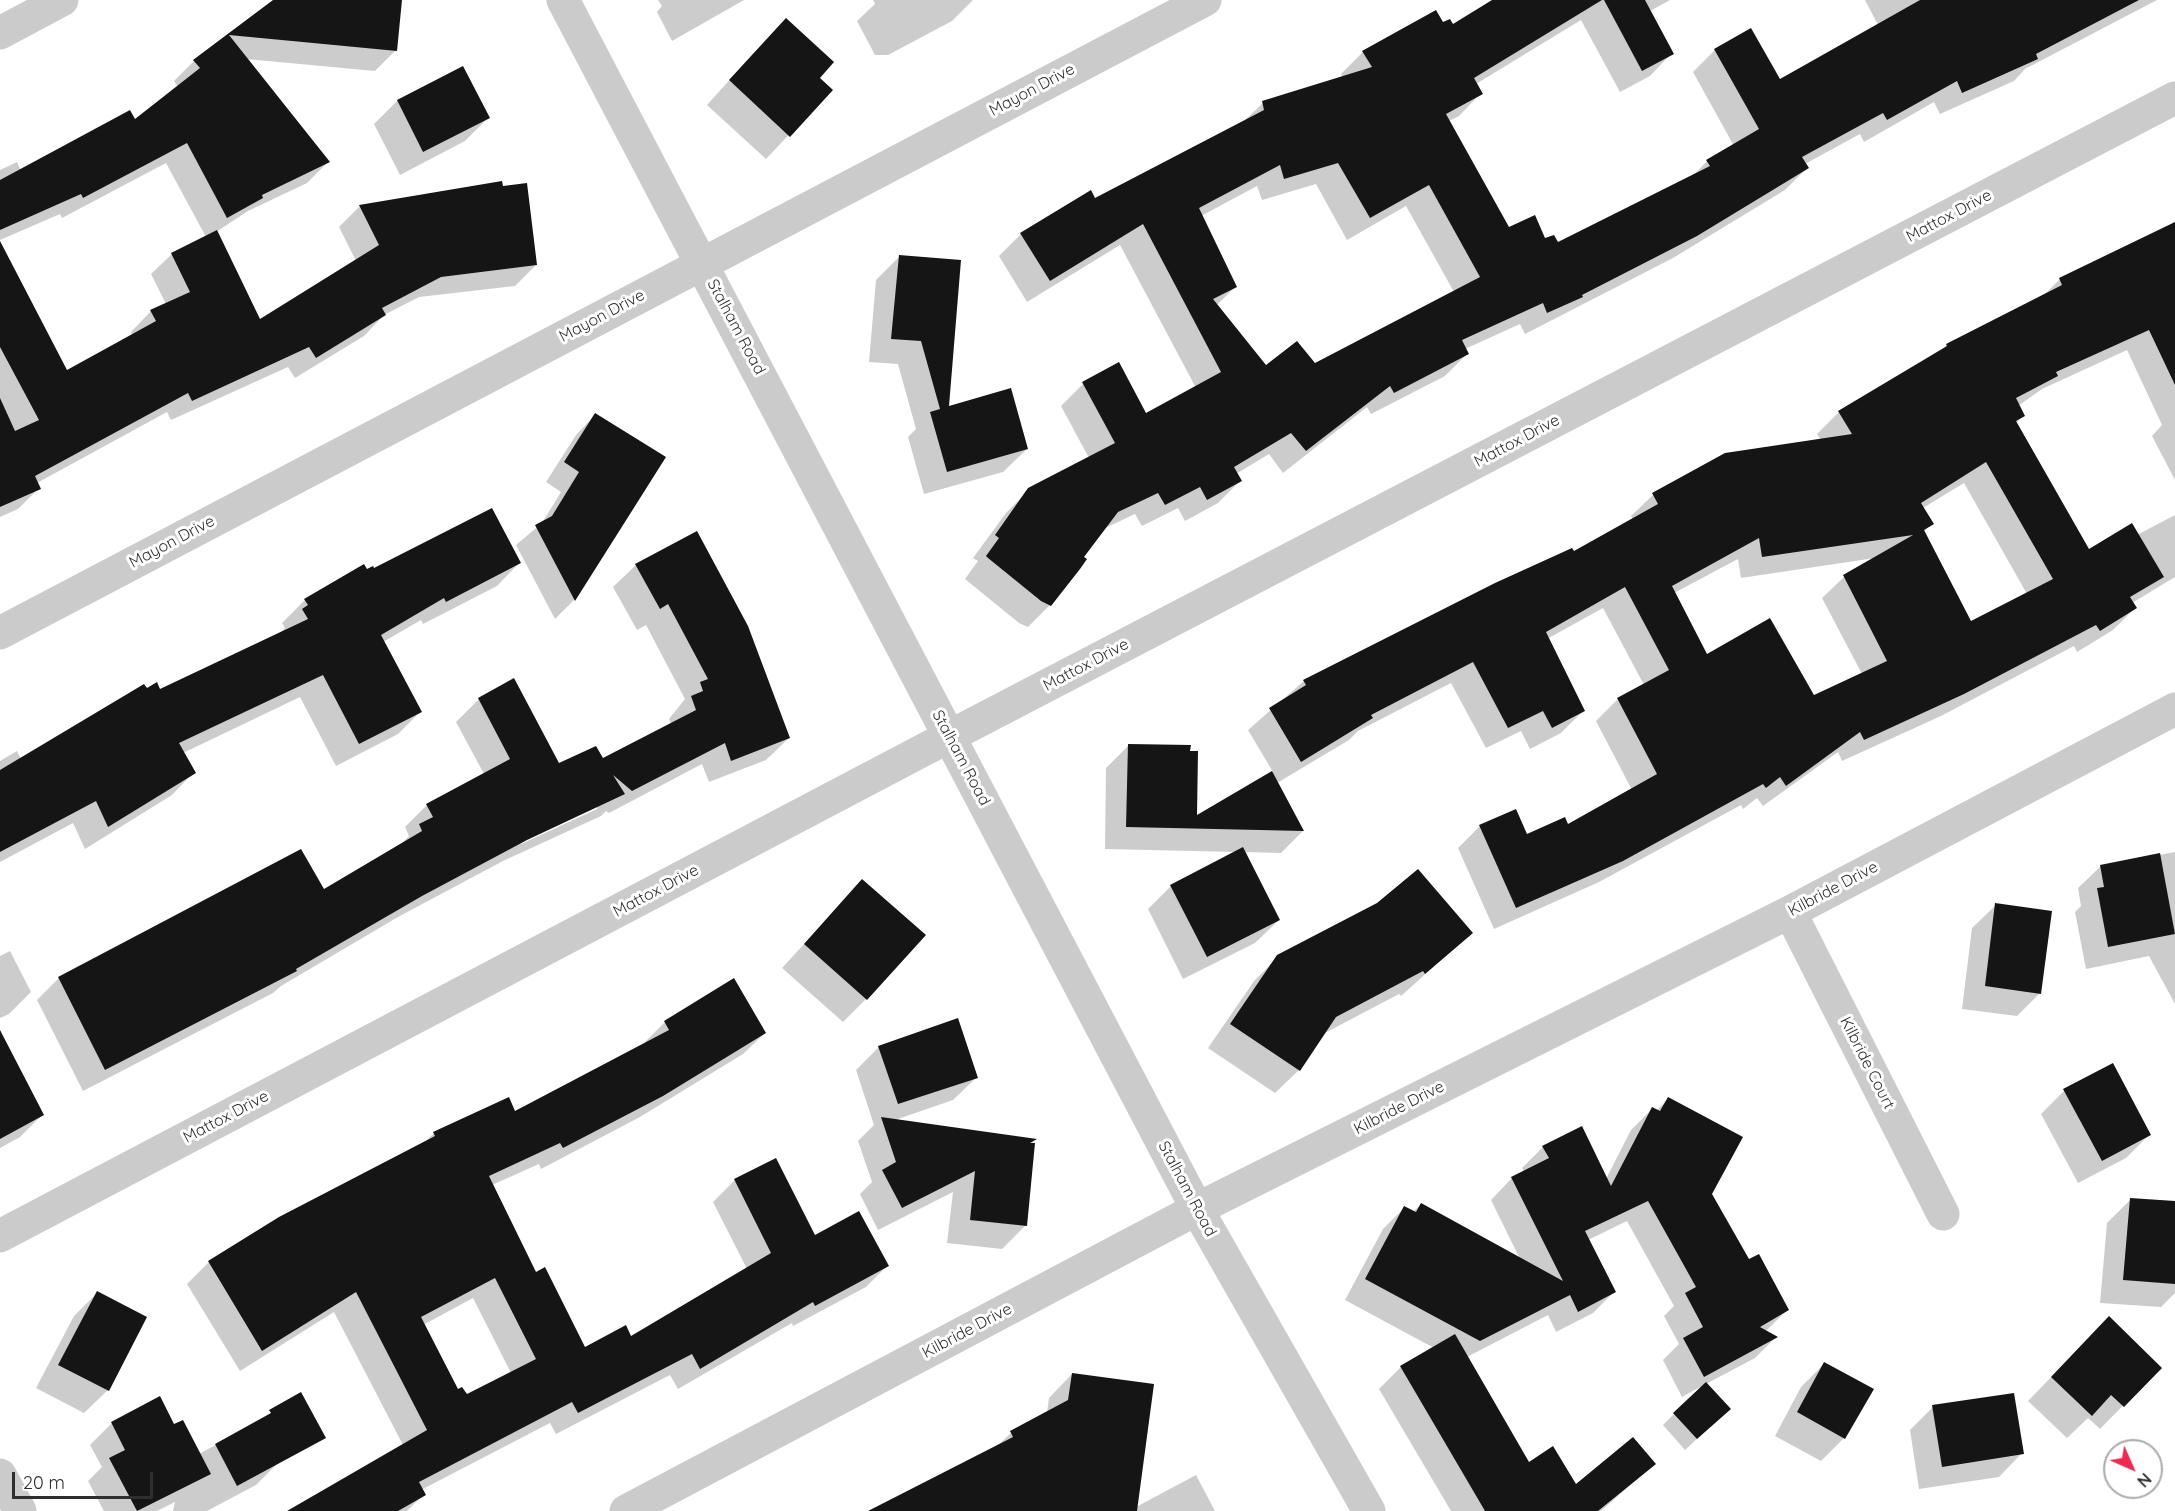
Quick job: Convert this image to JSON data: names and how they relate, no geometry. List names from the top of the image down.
{
  "streets": {
    "street": [
      "Mayon Drive",
      "Mattox Drive",
      "Stalham Road",
      "Kilbride Drive",
      "Kilbride Court"
    ]
  },
  "crossings": [
    ["Mayon Drive", "Stalham Road"],
    ["Mattox Drive", "Stalham Road"],
    ["Stalham Road", "Kilbride Drive"],
    ["Kilbride Drive", "Kilbride Court"]
  ],
  "scale_bar": "20 m",
  "north": "bottom right"
}
